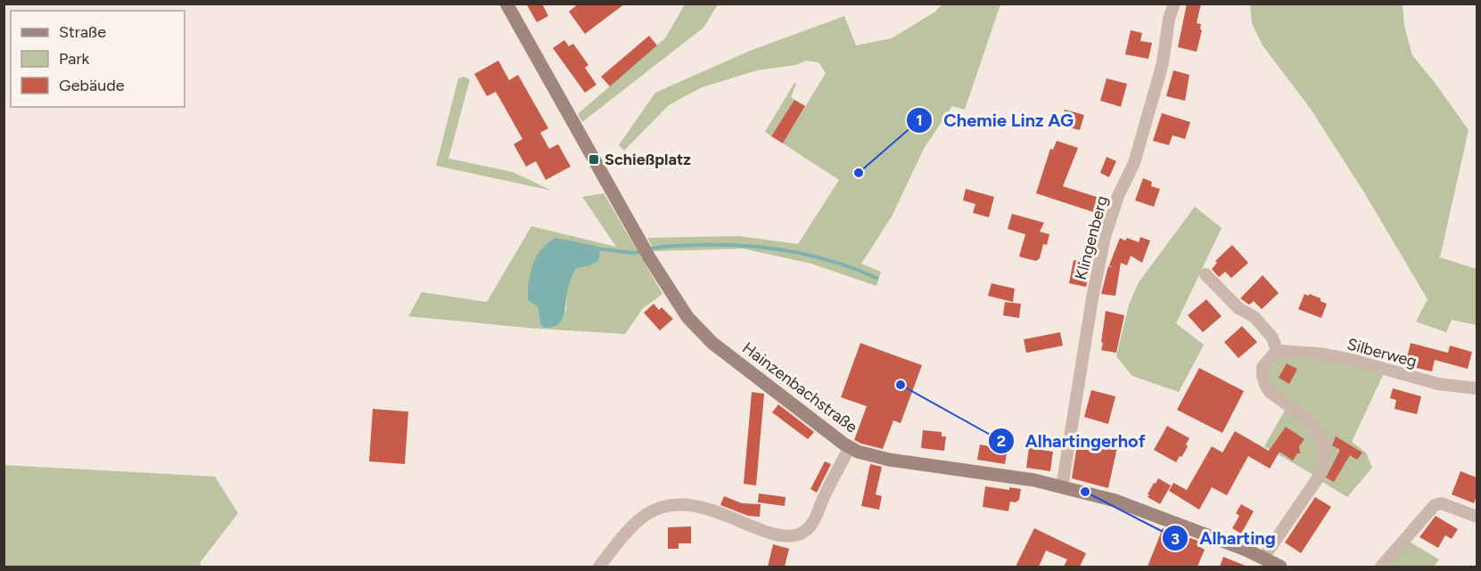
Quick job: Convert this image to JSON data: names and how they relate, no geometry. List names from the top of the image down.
{
  "streets": {
    "street": ["Klingenberg", "Silberweg", "Hainzenbachstraße"]
  },
  "crossings": [
    ["Klingenberg", "Hainzenbachstraße"]
  ],
  "places": {
    "transit": ["Schießplatz"],
    "other": ["Chemie Linz AG", "Alhartingerhof", "Alharting"]
  },
  "legend": ["Straße", "Park", "Gebäude"]
}
